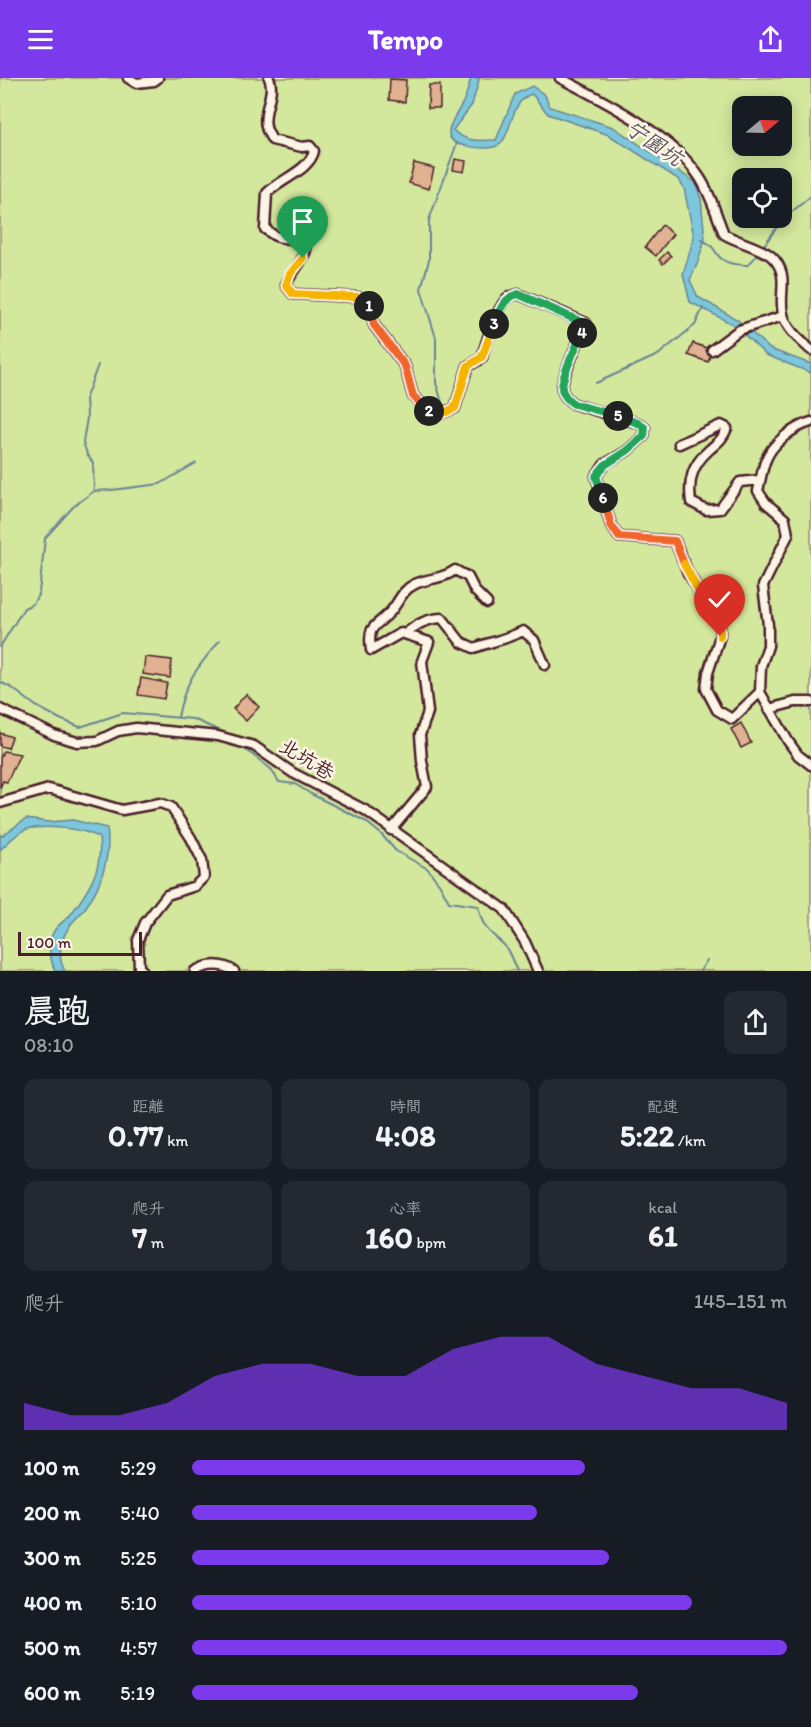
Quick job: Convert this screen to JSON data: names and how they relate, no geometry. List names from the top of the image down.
{
  "streets": {
    "street": ["北坑巷"]
  },
  "water": ["宁園坑"],
  "scale_bar": "100 m",
  "north": "right",
  "page": {
    "header": "Tempo",
    "pins": [
      "1",
      "3",
      "4",
      "2",
      "5",
      "6"
    ],
    "scale": "100 m",
    "heading": ["晨跑", "08:10"],
    "stats": [
      ["距離", "0.77 km"],
      ["時間", "4:08"],
      ["配速", "5:22 /km"],
      ["爬升", "7 m"],
      ["心率", "160 bpm"],
      ["kcal", "61"]
    ],
    "chart": ["爬升", "145–151 m"],
    "list": [
      {
        "name": "100 m",
        "note": "5:29"
      },
      {
        "name": "200 m",
        "note": "5:40"
      },
      {
        "name": "300 m",
        "note": "5:25"
      },
      {
        "name": "400 m",
        "note": "5:10"
      },
      {
        "name": "500 m",
        "note": "4:57"
      },
      {
        "name": "600 m",
        "note": "5:19"
      }
    ]
  }
}
